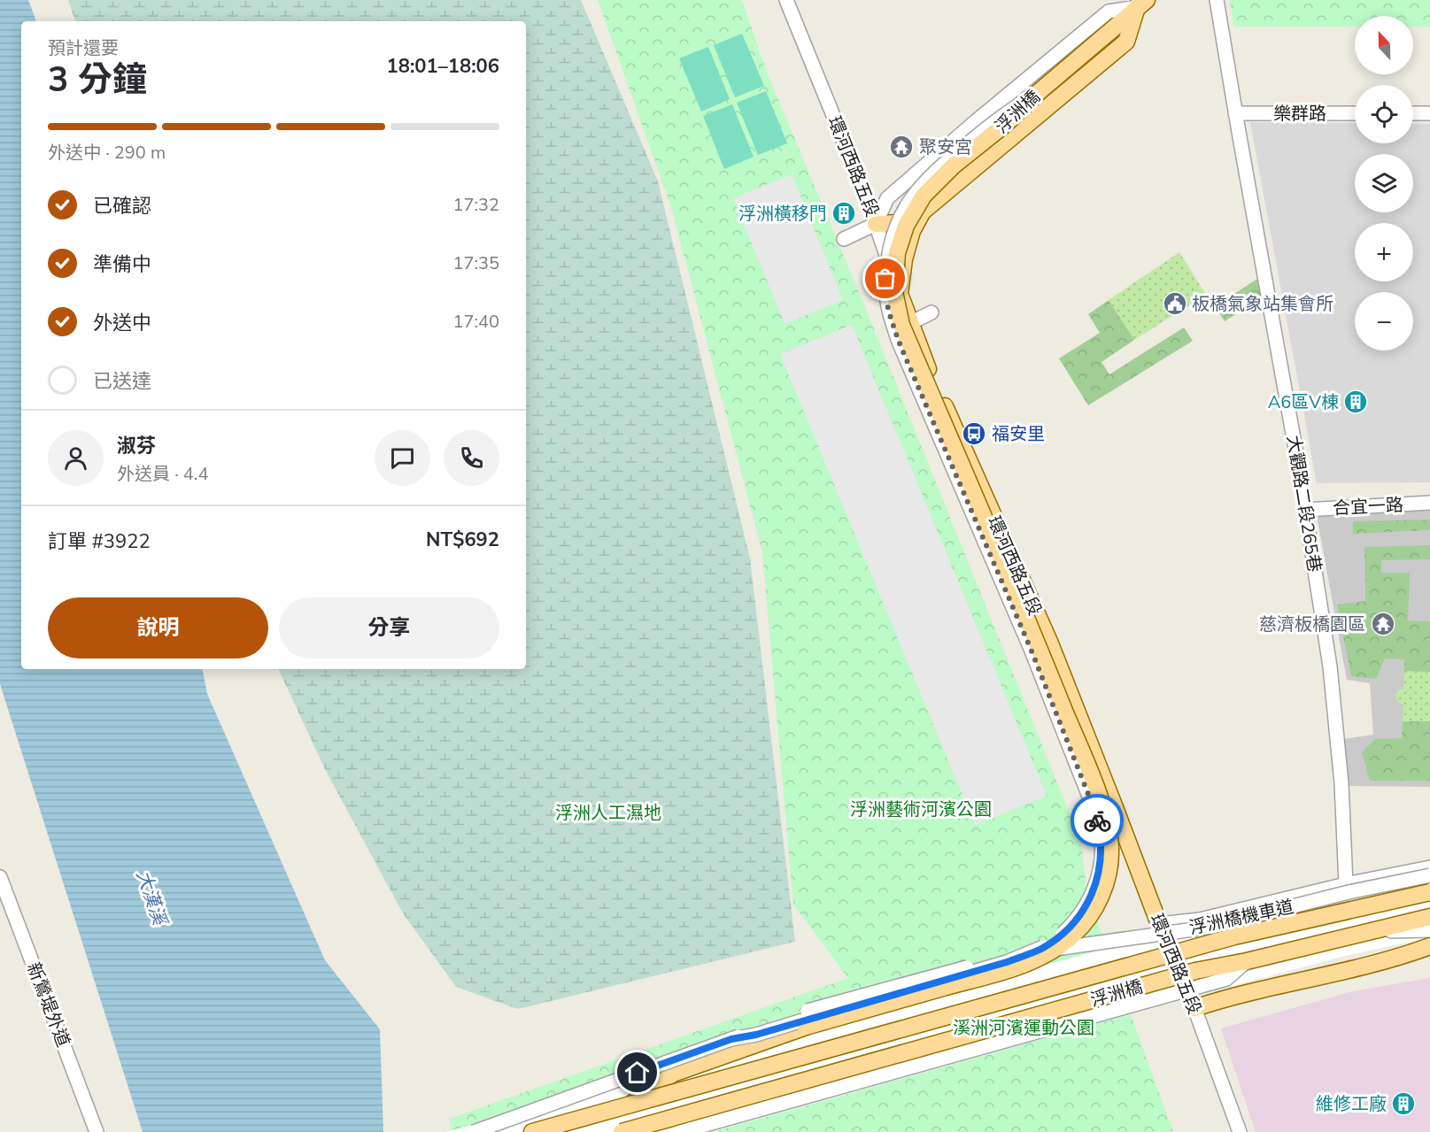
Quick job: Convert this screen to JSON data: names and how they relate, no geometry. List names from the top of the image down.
{
  "streets": {
    "main road": ["浮洲橋", "環河西路五段"],
    "street": [
      "樂群路",
      "大觀路二段265巷",
      "合宜一路",
      "浮洲橋機車道",
      "新鶯堤外道"
    ]
  },
  "crossings": [
    ["樂群路", "大觀路二段265巷"],
    ["大觀路二段265巷", "合宜一路"]
  ],
  "water": ["大漢溪"],
  "parks": ["浮洲藝術河濱公園", "浮洲人工濕地", "溪洲河濱運動公園"],
  "places": {
    "temple": ["聚安宮", "慈濟板橋園區"],
    "building": ["浮洲橫移門", "A6區V棟", "維修工廠"],
    "public building": ["板橋氣象站集會所"],
    "bus stop": ["福安里"]
  },
  "north": "top",
  "page": {
    "map_buttons": ["+", "−"],
    "heading": ["3 分鐘", "預計還要", "18:01–18:06"],
    "panel": [
      "淑芬",
      "外送員 · 4.4",
      "訂單 #3922",
      "NT$692"
    ],
    "bar": "外送中 · 290 m",
    "list": [
      ["已確認", "17:32"],
      ["準備中", "17:35"],
      ["外送中", "17:40"],
      "已送達"
    ],
    "buttons": ["說明", "分享"]
  }
}
